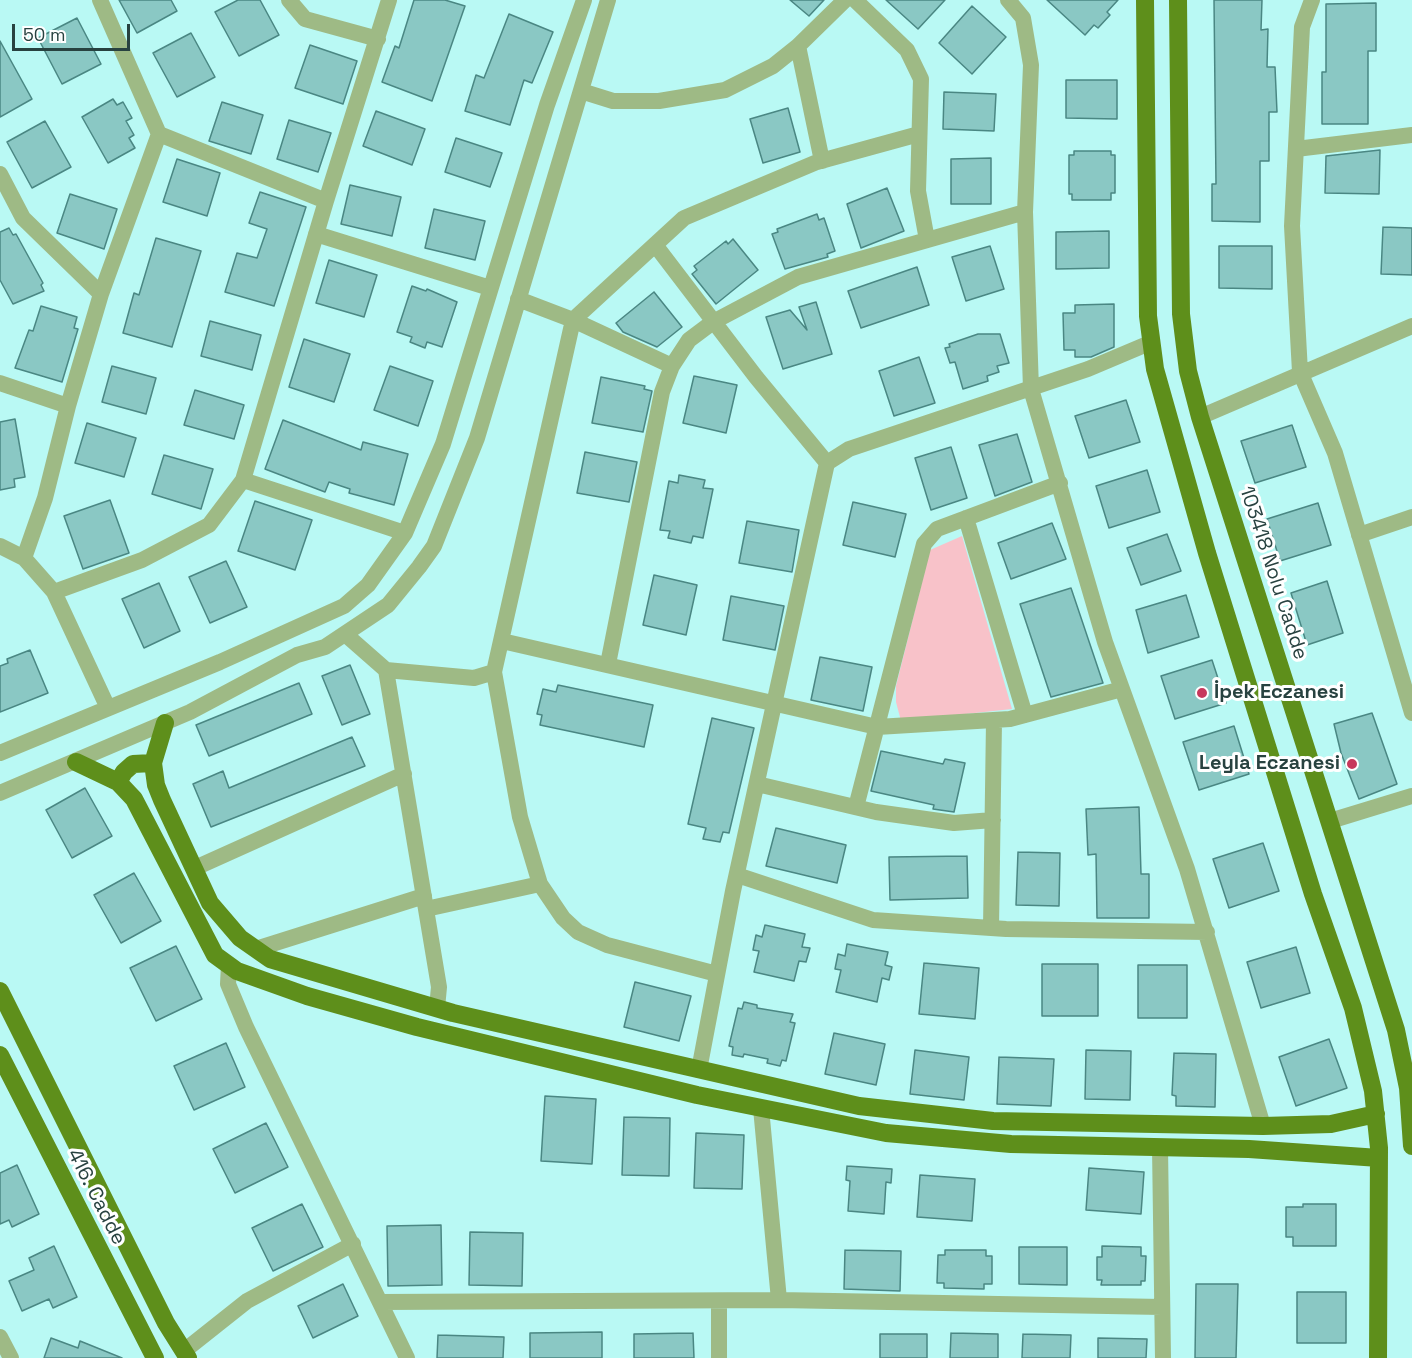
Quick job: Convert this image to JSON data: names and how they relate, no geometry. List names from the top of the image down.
{
  "streets": {
    "main road": ["103418 Nolu Cadde", "416. Cadde"]
  },
  "places": ["İpek Eczanesi", "Leyla Eczanesi"],
  "scale_bar": "50 m"
}
